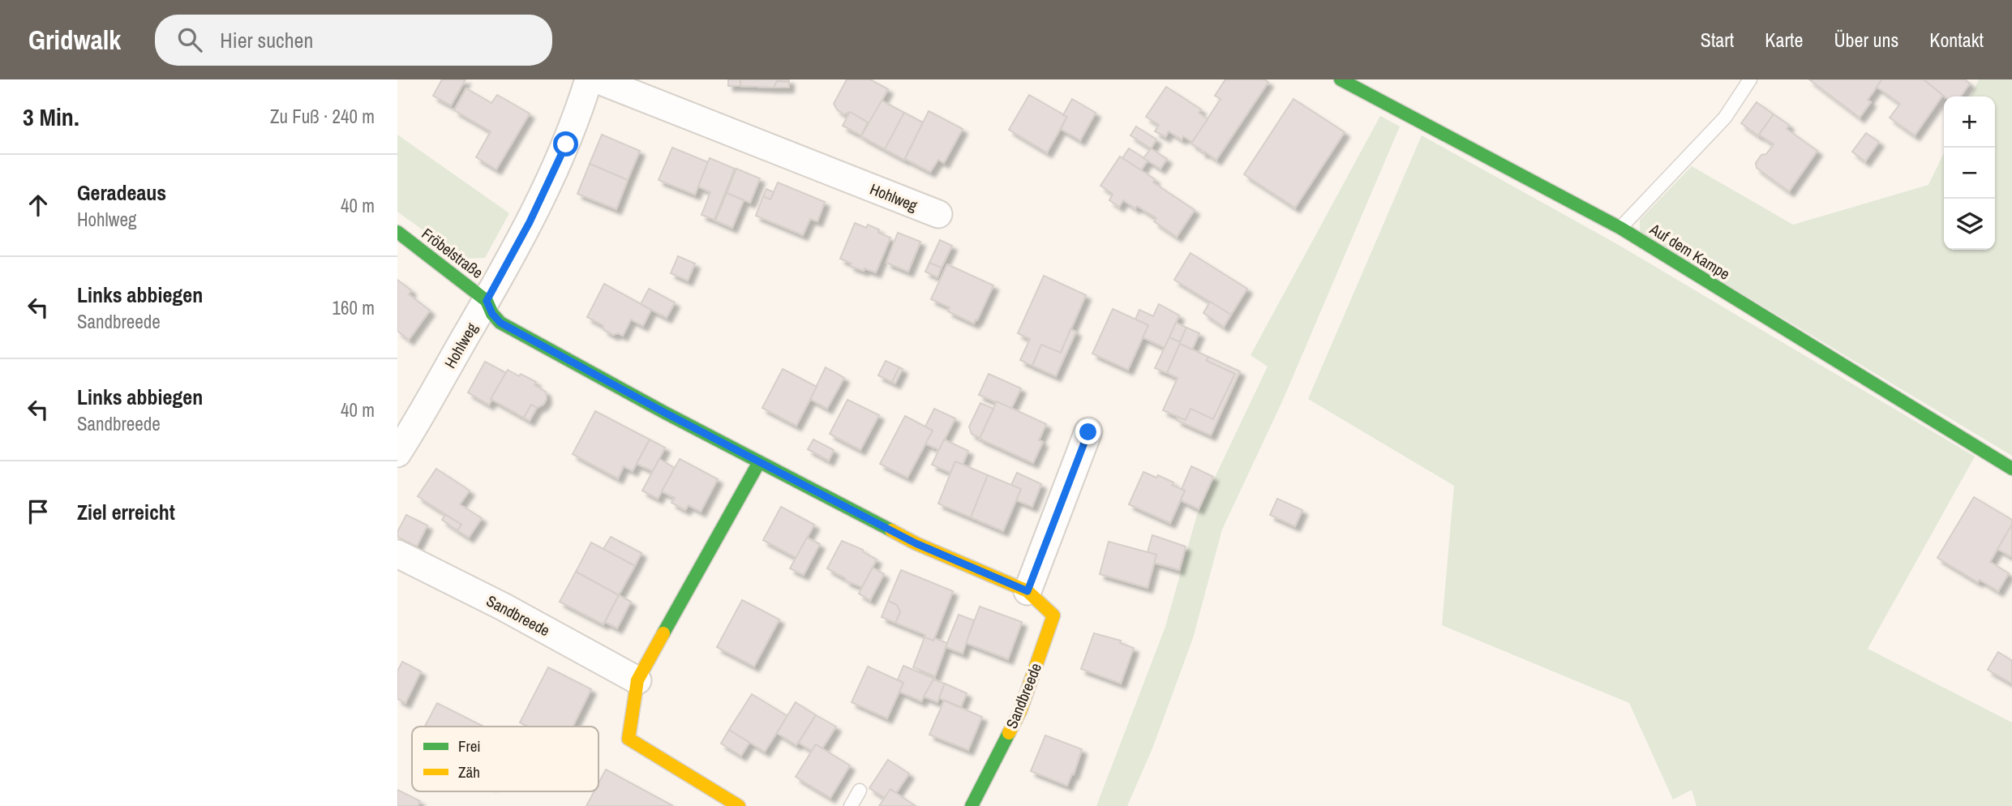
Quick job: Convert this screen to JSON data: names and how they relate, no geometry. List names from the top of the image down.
{
  "streets": {
    "street": [
      "Hohlweg",
      "Auf dem Kampe",
      "Fröbelstraße",
      "Sandbreede"
    ]
  },
  "crossings": [
    ["Hohlweg", "Fröbelstraße"],
    ["Hohlweg", "Sandbreede"],
    ["Fröbelstraße", "Sandbreede"]
  ],
  "legend": ["Frei", "Zäh"],
  "page": {
    "header": "Gridwalk",
    "search": "Hier suchen",
    "nav": [
      "Start",
      "Karte",
      "Über uns",
      "Kontakt"
    ],
    "heading": ["3 Min.", "Zu Fuß · 240 m"],
    "map_buttons": ["+", "−"],
    "list": [
      ["Geradeaus", "Hohlweg", "40 m"],
      ["Links abbiegen", "Sandbreede", "160 m"],
      ["Links abbiegen", "Sandbreede", "40 m"],
      "Ziel erreicht"
    ]
  }
}
